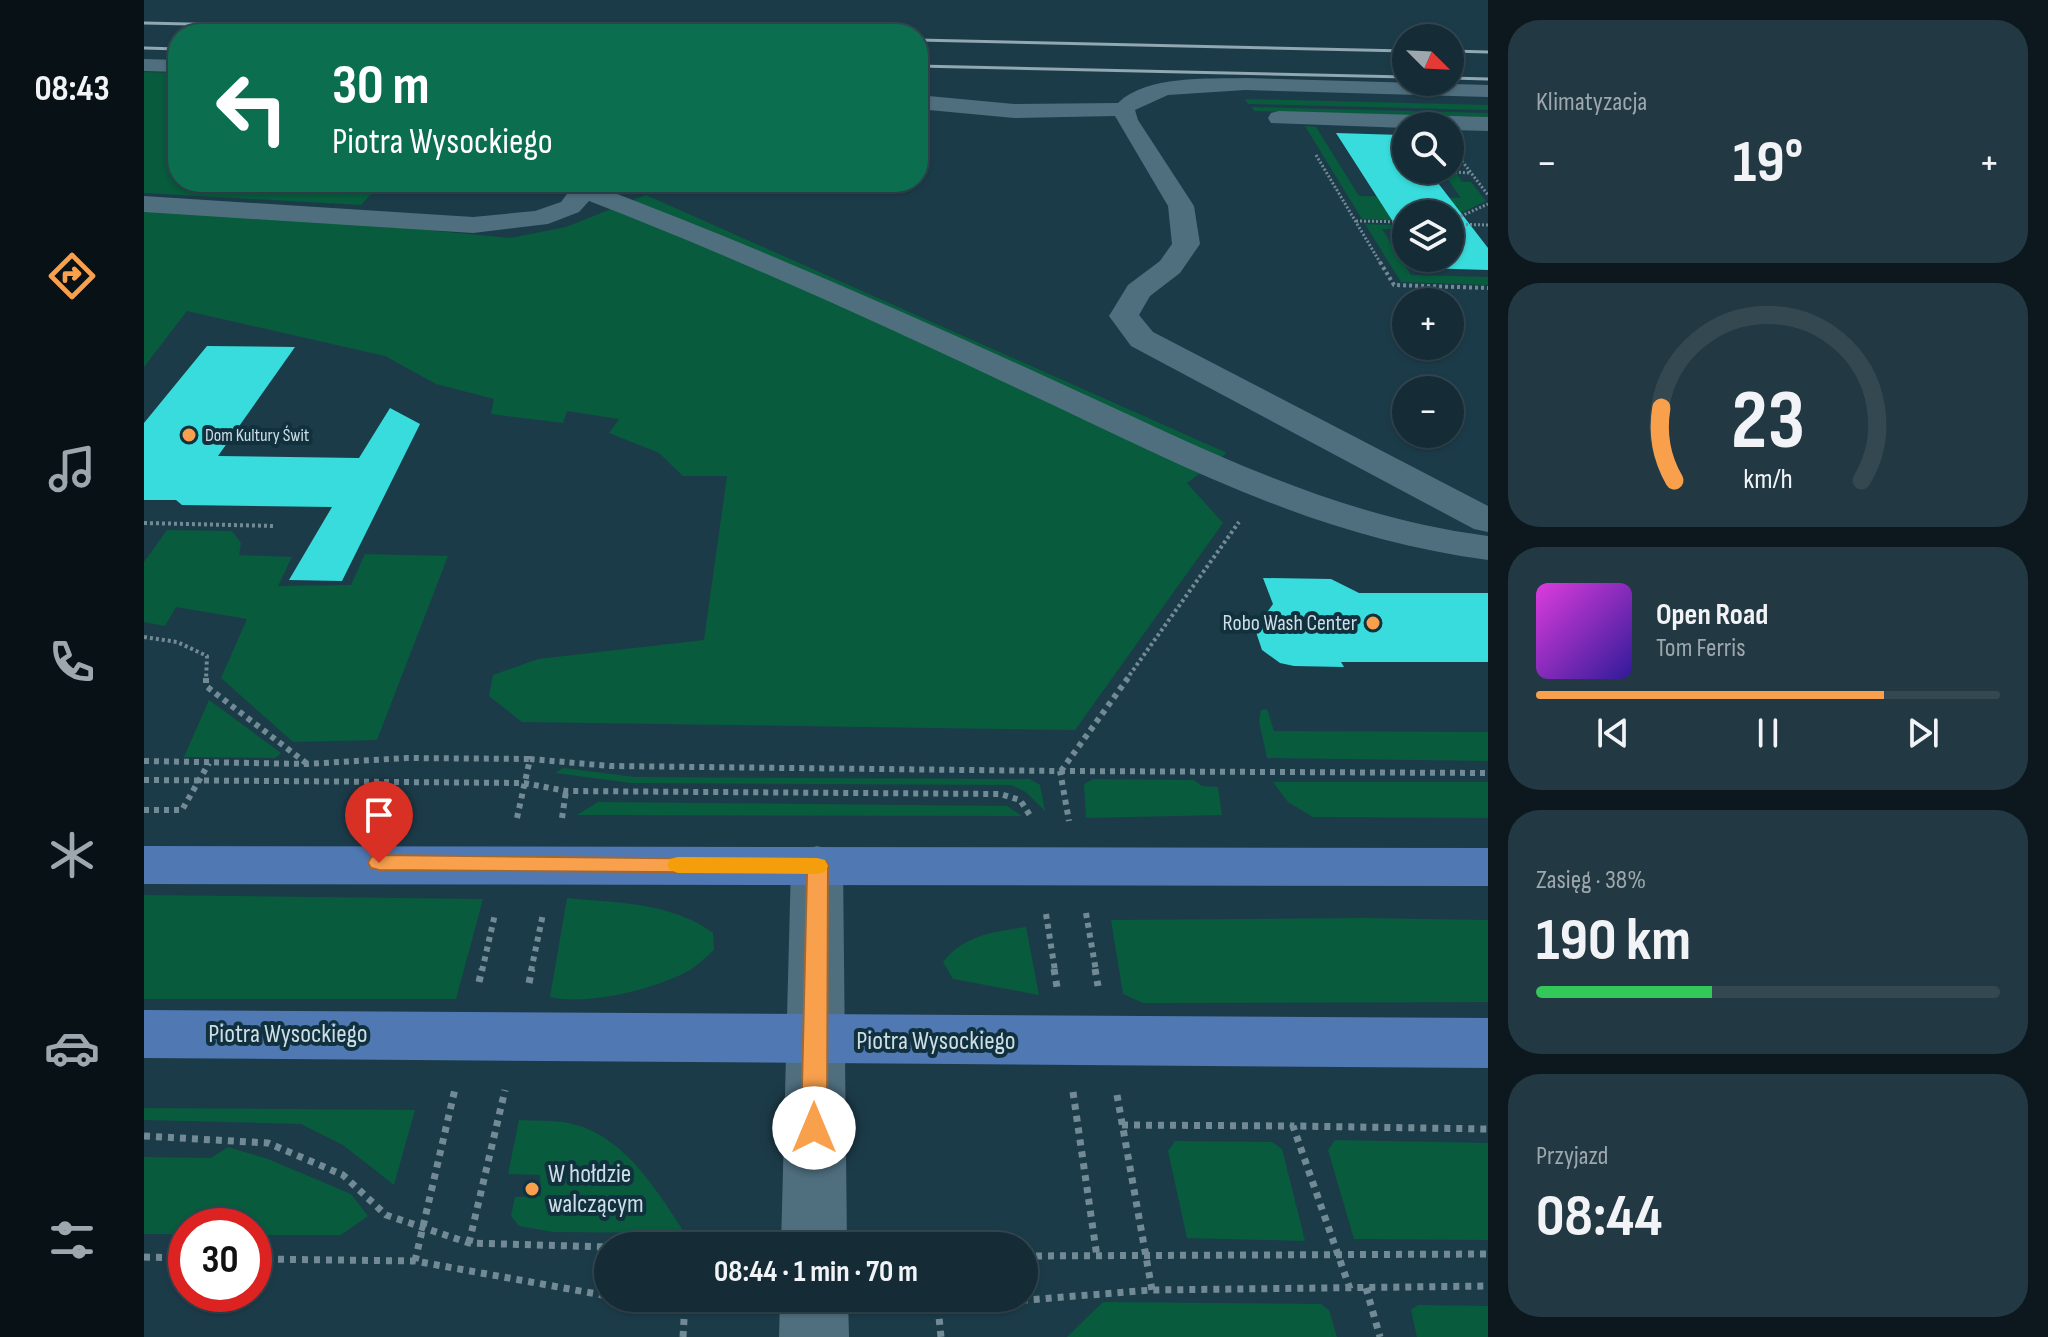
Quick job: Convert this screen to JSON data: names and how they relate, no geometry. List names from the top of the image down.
{
  "streets": {
    "main road": ["Piotra Wysockiego"]
  },
  "places": ["Dom Kultury Świt", "Robo Wash Center", "W hołdzie walczącym"],
  "north": "bottom right",
  "page": {
    "tabs": "08:43",
    "tile": [
      "Klimatyzacja",
      ["Zasięg · 38%", "190 km"],
      ["Przyjazd", "08:44"]
    ],
    "map_buttons": ["+", "−"],
    "turn": ["30 m", "Piotra Wysockiego"],
    "heat": ["−", "19°", "+"],
    "song": ["Open Road", "Tom Ferris"],
    "limit": "30",
    "trip": "08:44 · 1 min · 70 m",
    "gauge": ["23", "km/h"]
  }
}
